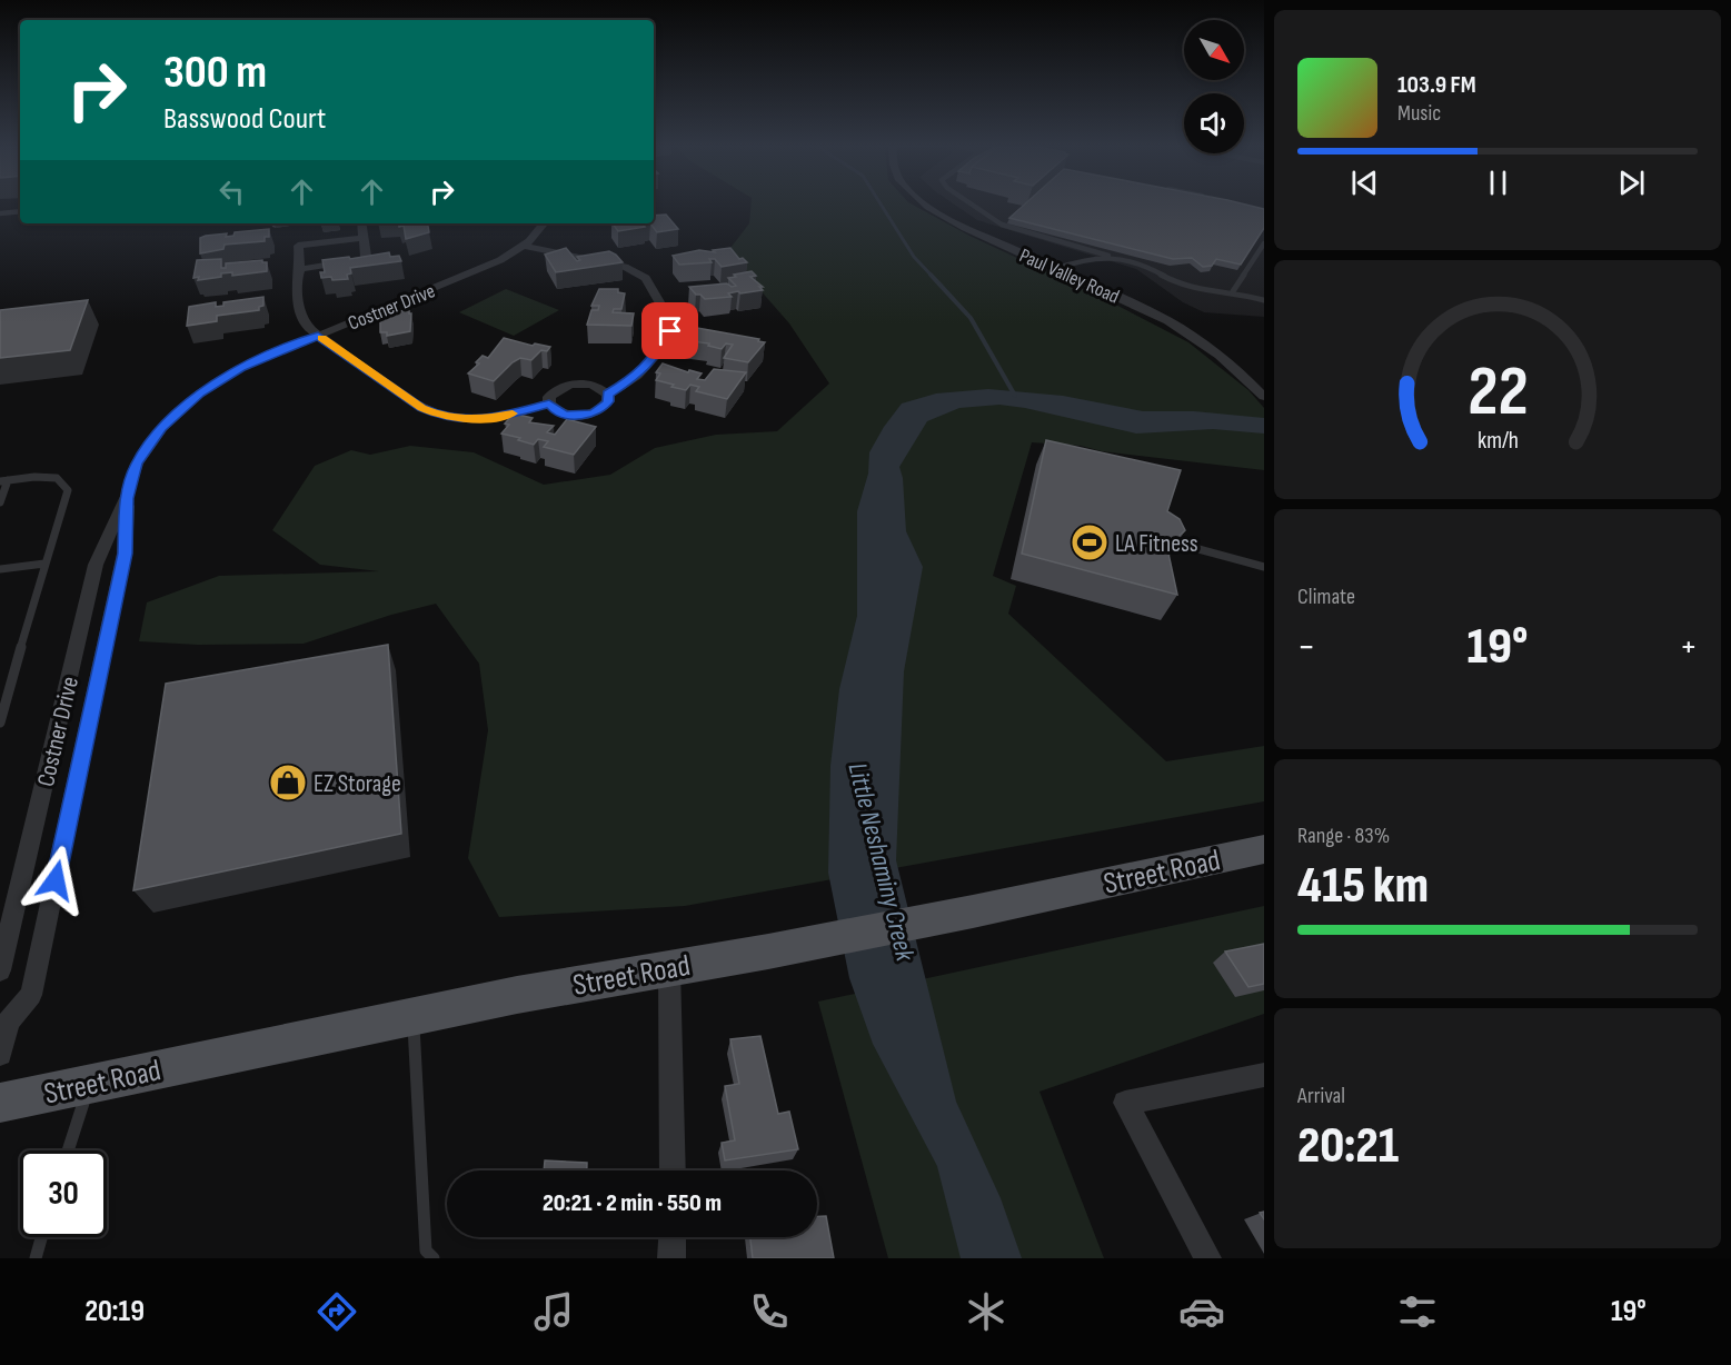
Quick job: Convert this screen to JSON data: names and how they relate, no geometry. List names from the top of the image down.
{
  "streets": {
    "main road": ["Street Road"],
    "street": ["Paul Valley Road", "Costner Drive"]
  },
  "water": ["Little Neshaminy Creek"],
  "places": {
    "sports": ["LA Fitness"],
    "shop": ["EZ Storage"]
  },
  "north": "bottom right",
  "page": {
    "turn": ["300 m", "Basswood Court"],
    "song": ["103.9 FM", "Music"],
    "tile": [
      "Climate",
      ["Range · 83%", "415 km"],
      ["Arrival", "20:21"]
    ],
    "heat": ["−", "19°", "+"],
    "limit": "30",
    "trip": "20:21 · 2 min · 550 m",
    "tabs": ["20:19", "19°"],
    "gauge": ["22", "km/h"]
  }
}
